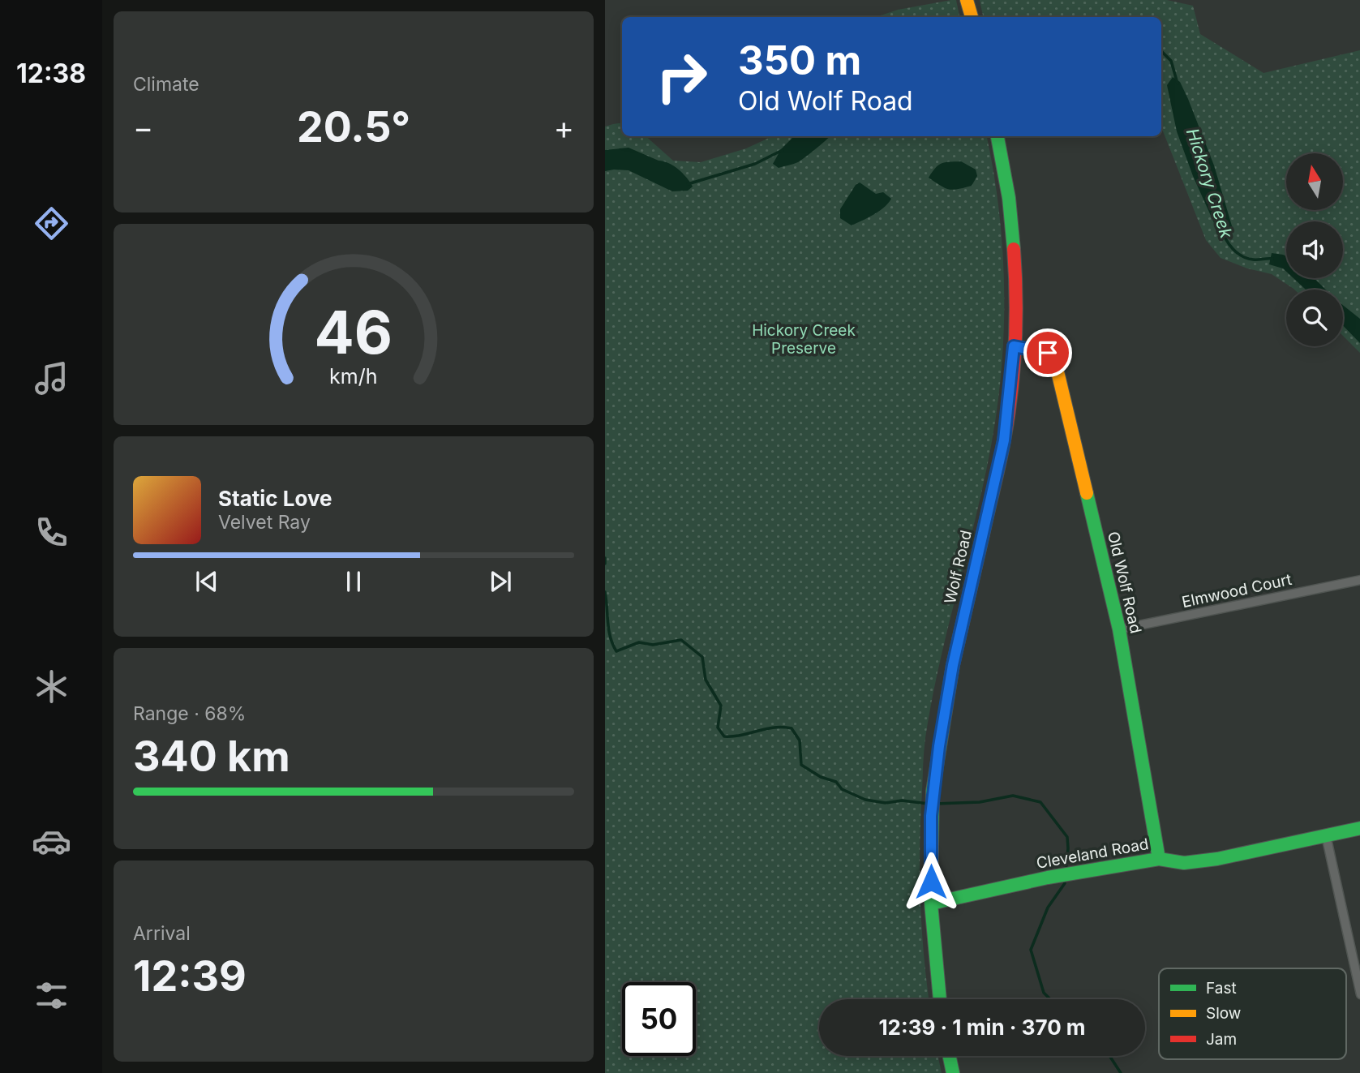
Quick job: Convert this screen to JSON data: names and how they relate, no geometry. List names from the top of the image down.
{
  "streets": {
    "street": [
      "Wolf Road",
      "Old Wolf Road",
      "Elmwood Court",
      "Cleveland Road"
    ]
  },
  "crossings": [
    ["Wolf Road", "Old Wolf Road"],
    ["Wolf Road", "Cleveland Road"],
    ["Old Wolf Road", "Elmwood Court"],
    ["Old Wolf Road", "Cleveland Road"]
  ],
  "water": ["Hickory Creek"],
  "parks": ["Hickory Creek Preserve"],
  "legend": ["Fast", "Slow", "Jam"],
  "north": "top",
  "page": {
    "tabs": "12:38",
    "tile": [
      "Climate",
      ["Range · 68%", "340 km"],
      ["Arrival", "12:39"]
    ],
    "turn": ["350 m", "Old Wolf Road"],
    "heat": ["−", "20.5°", "+"],
    "song": ["Static Love", "Velvet Ray"],
    "limit": "50",
    "trip": "12:39 · 1 min · 370 m",
    "gauge": ["46", "km/h"]
  }
}
